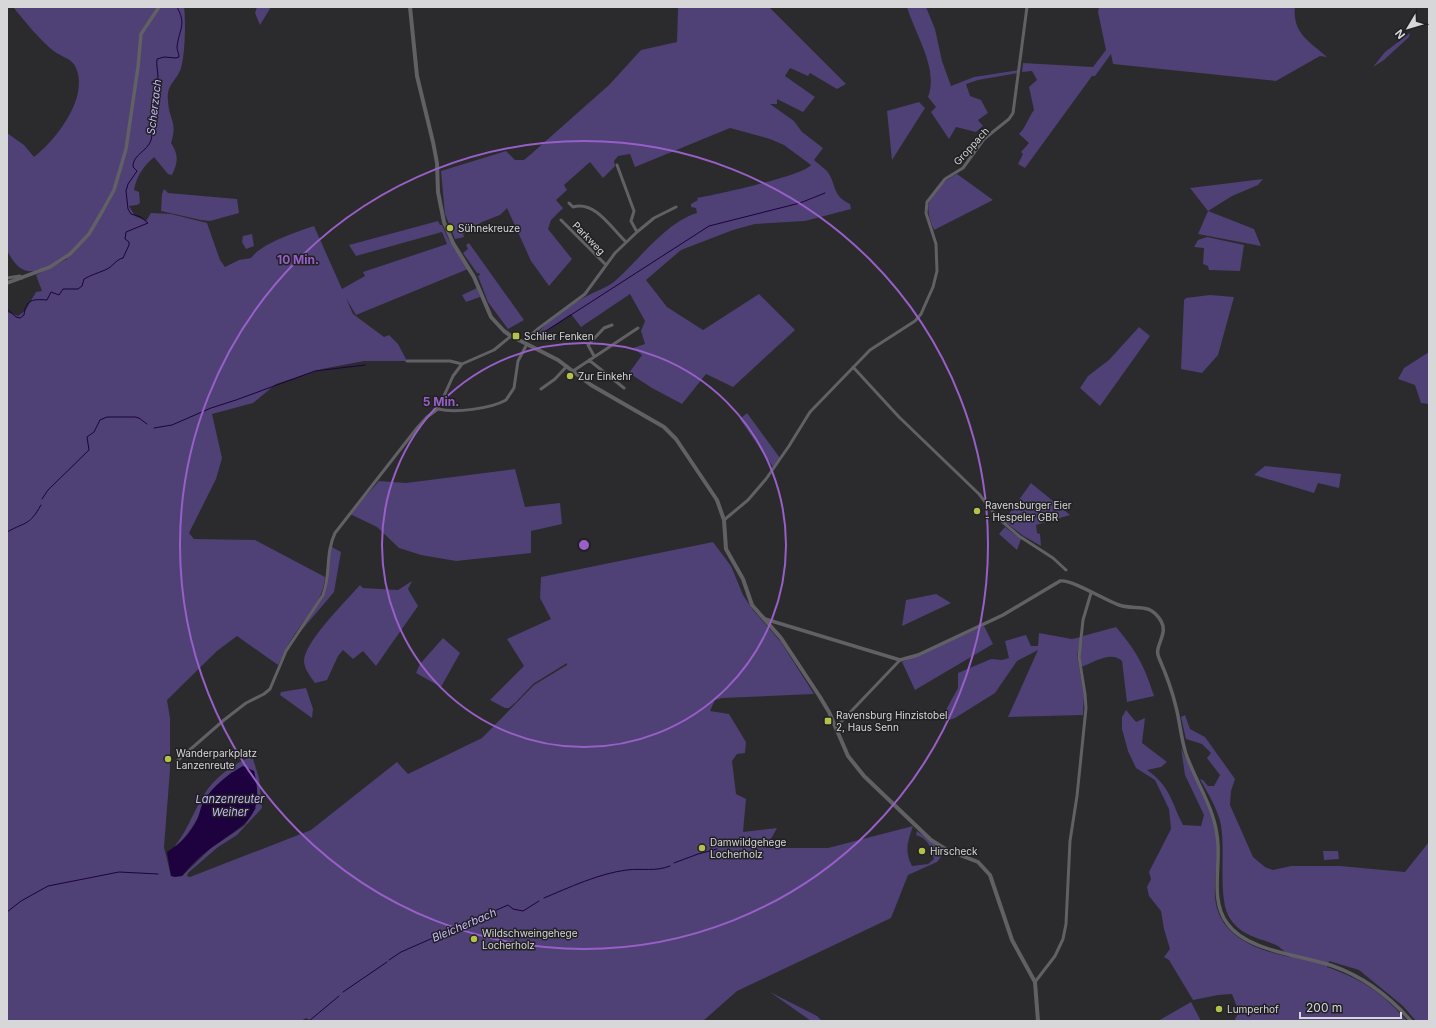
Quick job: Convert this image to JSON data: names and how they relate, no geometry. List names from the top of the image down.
{
  "streets": {
    "street": ["Groppach", "Parkweg"]
  },
  "water": ["Scherzach", "Lanzenreuter Weiher", "Bleicherbach"],
  "places": {
    "other": [
      "Sühnekreuze",
      "Zur Einkehr",
      "Ravensburger Eier - Hespeler GBR",
      "Wanderparkplatz Lanzenreute",
      "Damwildgehege Locherholz",
      "Hirscheck",
      "Wildschweingehege Locherholz",
      "Lumperhof"
    ],
    "transit": ["Schlier Fenken", "Ravensburg Hinzistobel 2, Haus Senn"]
  },
  "scale_bar": "200 m",
  "north": "bottom left",
  "rings": ["10 Min.", "5 Min."]
}
